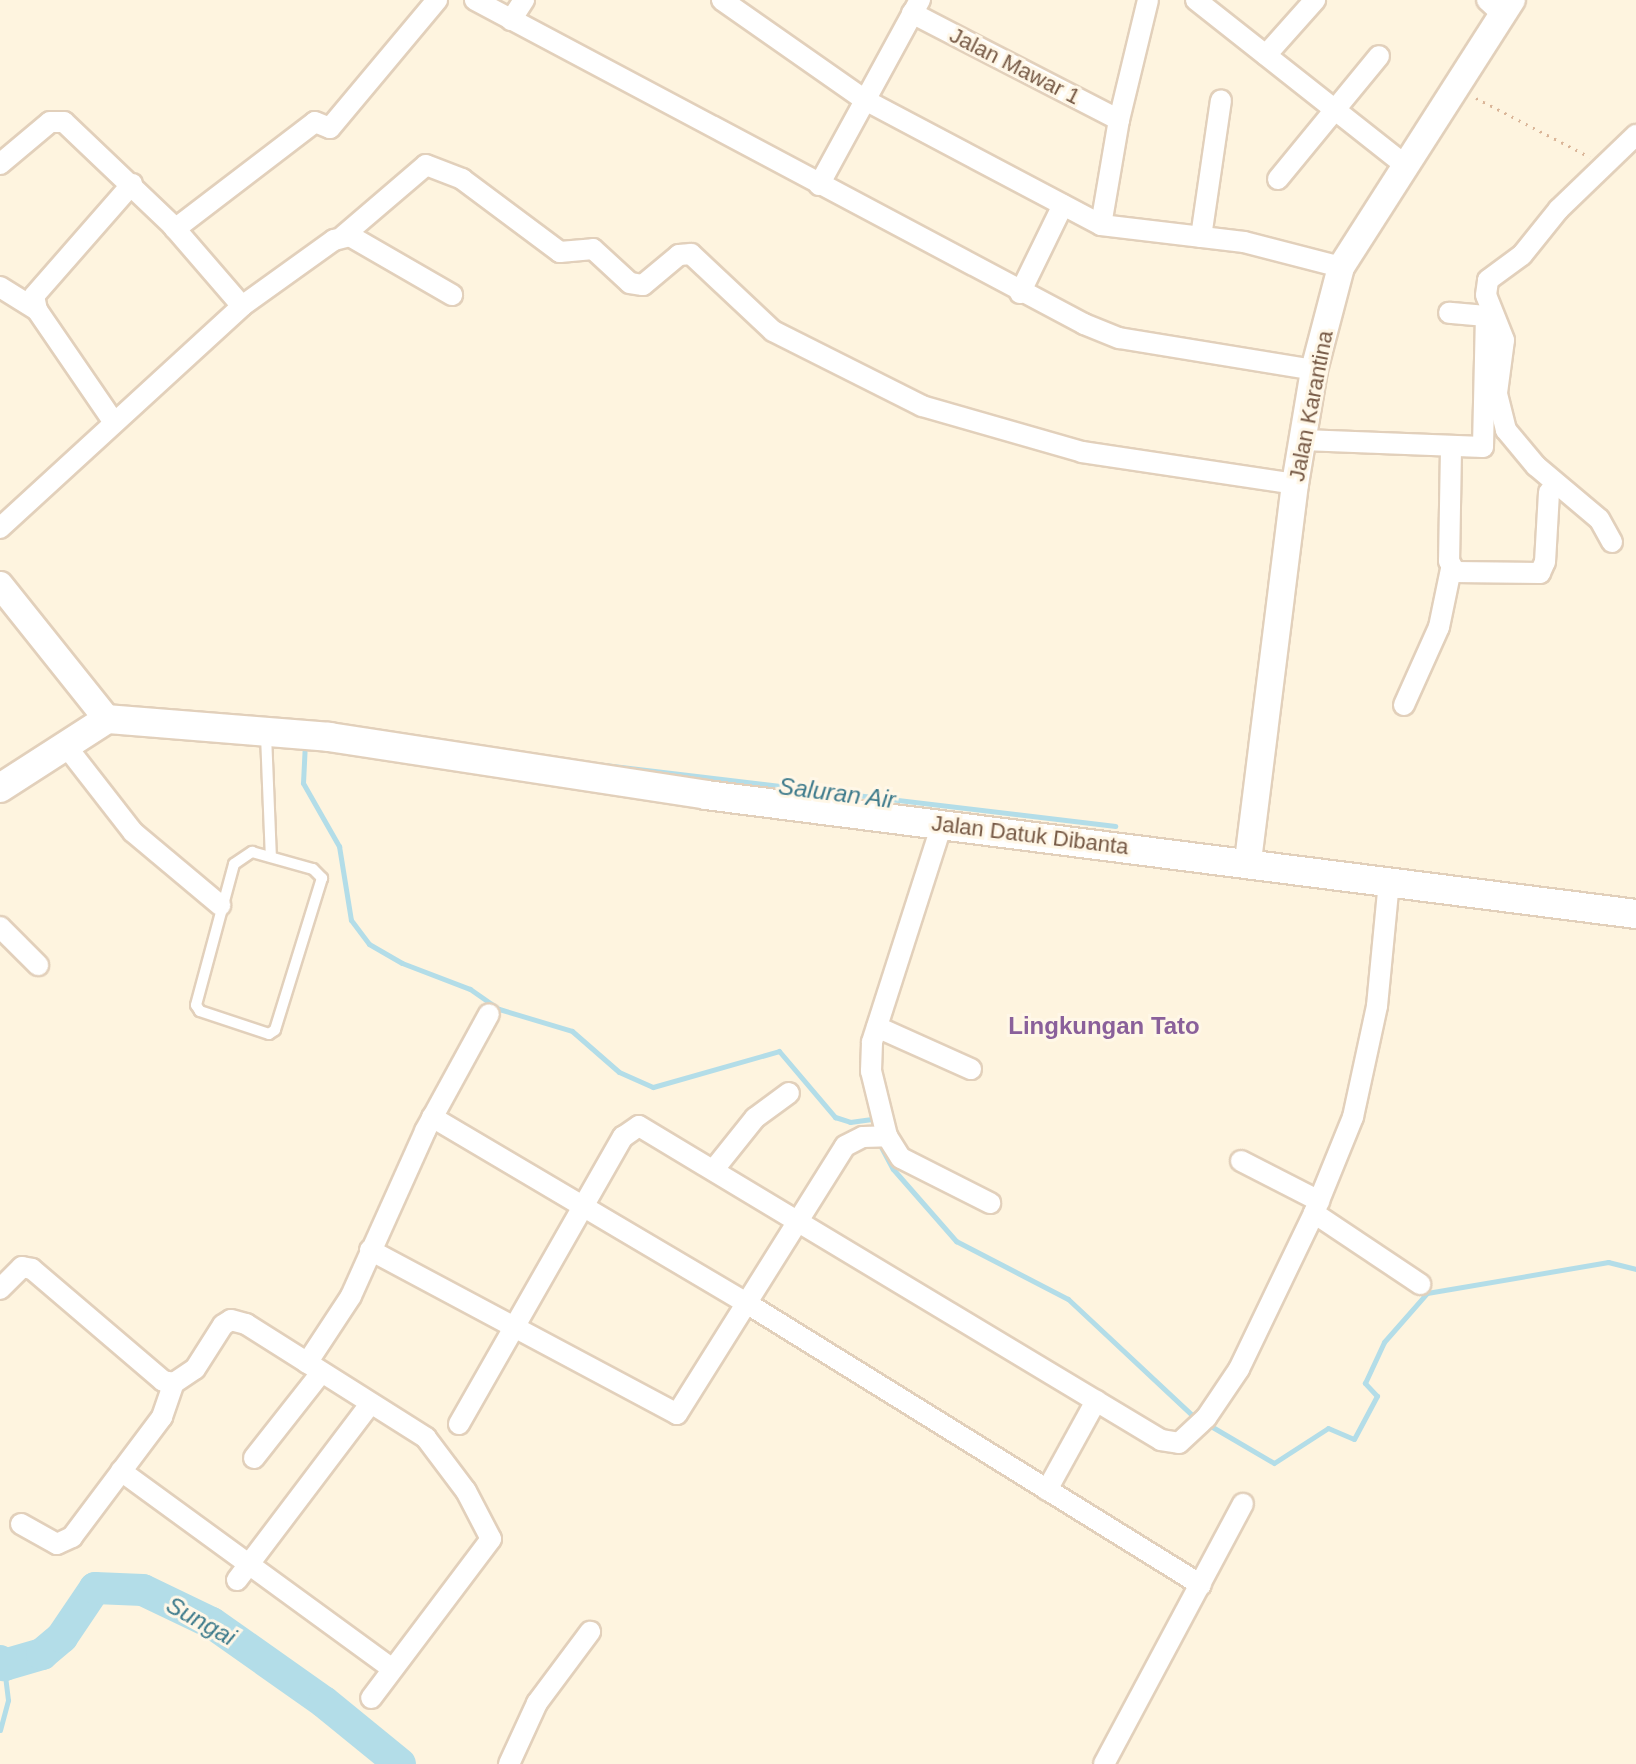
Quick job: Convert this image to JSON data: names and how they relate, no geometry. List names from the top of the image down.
{
  "streets": {
    "main road": ["Jalan Datuk Dibanta"],
    "street": ["Jalan Mawar 1", "Jalan Karantina"]
  },
  "crossings": [
    ["Jalan Karantina", "Jalan Datuk Dibanta"]
  ],
  "districts": ["Lingkungan Tato"],
  "water": ["Saluran Air", "Sungai"]
}
